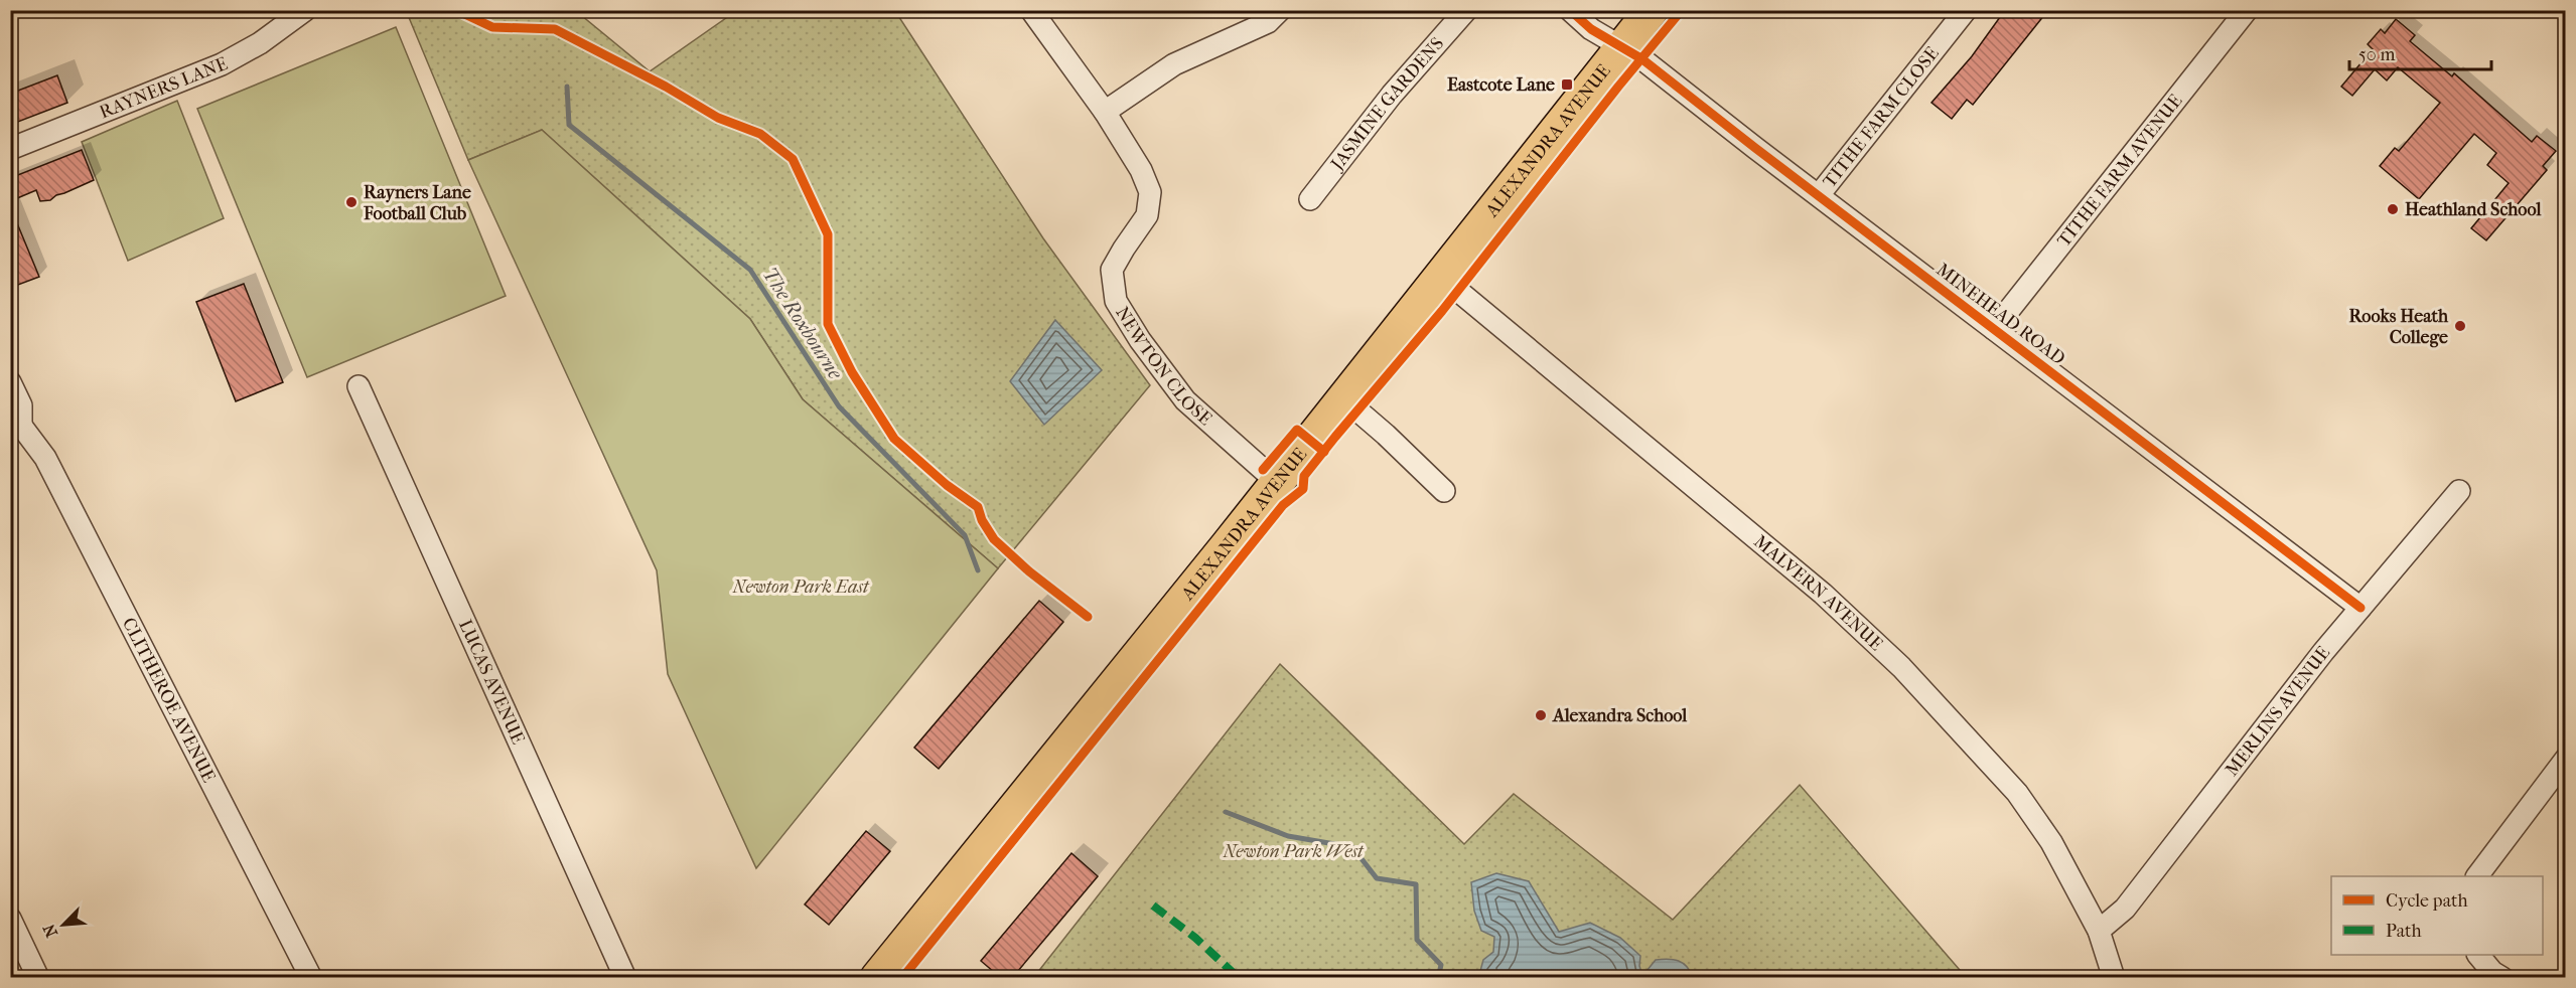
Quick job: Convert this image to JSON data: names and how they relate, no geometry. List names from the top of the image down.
{
  "streets": {
    "main road": ["ALEXANDRA AVENUE"],
    "street": [
      "RAYNERS LANE",
      "JASMINE GARDENS",
      "TITHE FARM CLOSE",
      "TITHE FARM AVENUE",
      "MINEHEAD ROAD",
      "NEWTON CLOSE",
      "MALVERN AVENUE",
      "LUCAS AVENUE",
      "CLITHEROE AVENUE",
      "MERLINS AVENUE"
    ]
  },
  "crossings": [
    ["TITHE FARM CLOSE", "MINEHEAD ROAD"],
    ["ALEXANDRA AVENUE", "MINEHEAD ROAD"],
    ["ALEXANDRA AVENUE", "NEWTON CLOSE"],
    ["ALEXANDRA AVENUE", "MALVERN AVENUE"],
    ["TITHE FARM AVENUE", "MINEHEAD ROAD"],
    ["MINEHEAD ROAD", "MERLINS AVENUE"],
    ["MALVERN AVENUE", "MERLINS AVENUE"]
  ],
  "water": ["The Roxbourne"],
  "parks": ["Newton Park East", "Newton Park West"],
  "places": {
    "transit": ["Eastcote Lane"],
    "other": [
      "Rayners Lane Football Club",
      "Heathland School",
      "Rooks Heath College",
      "Alexandra School"
    ]
  },
  "legend": ["Cycle path", "Path"],
  "scale_bar": "50 m",
  "north": "bottom left"
}
